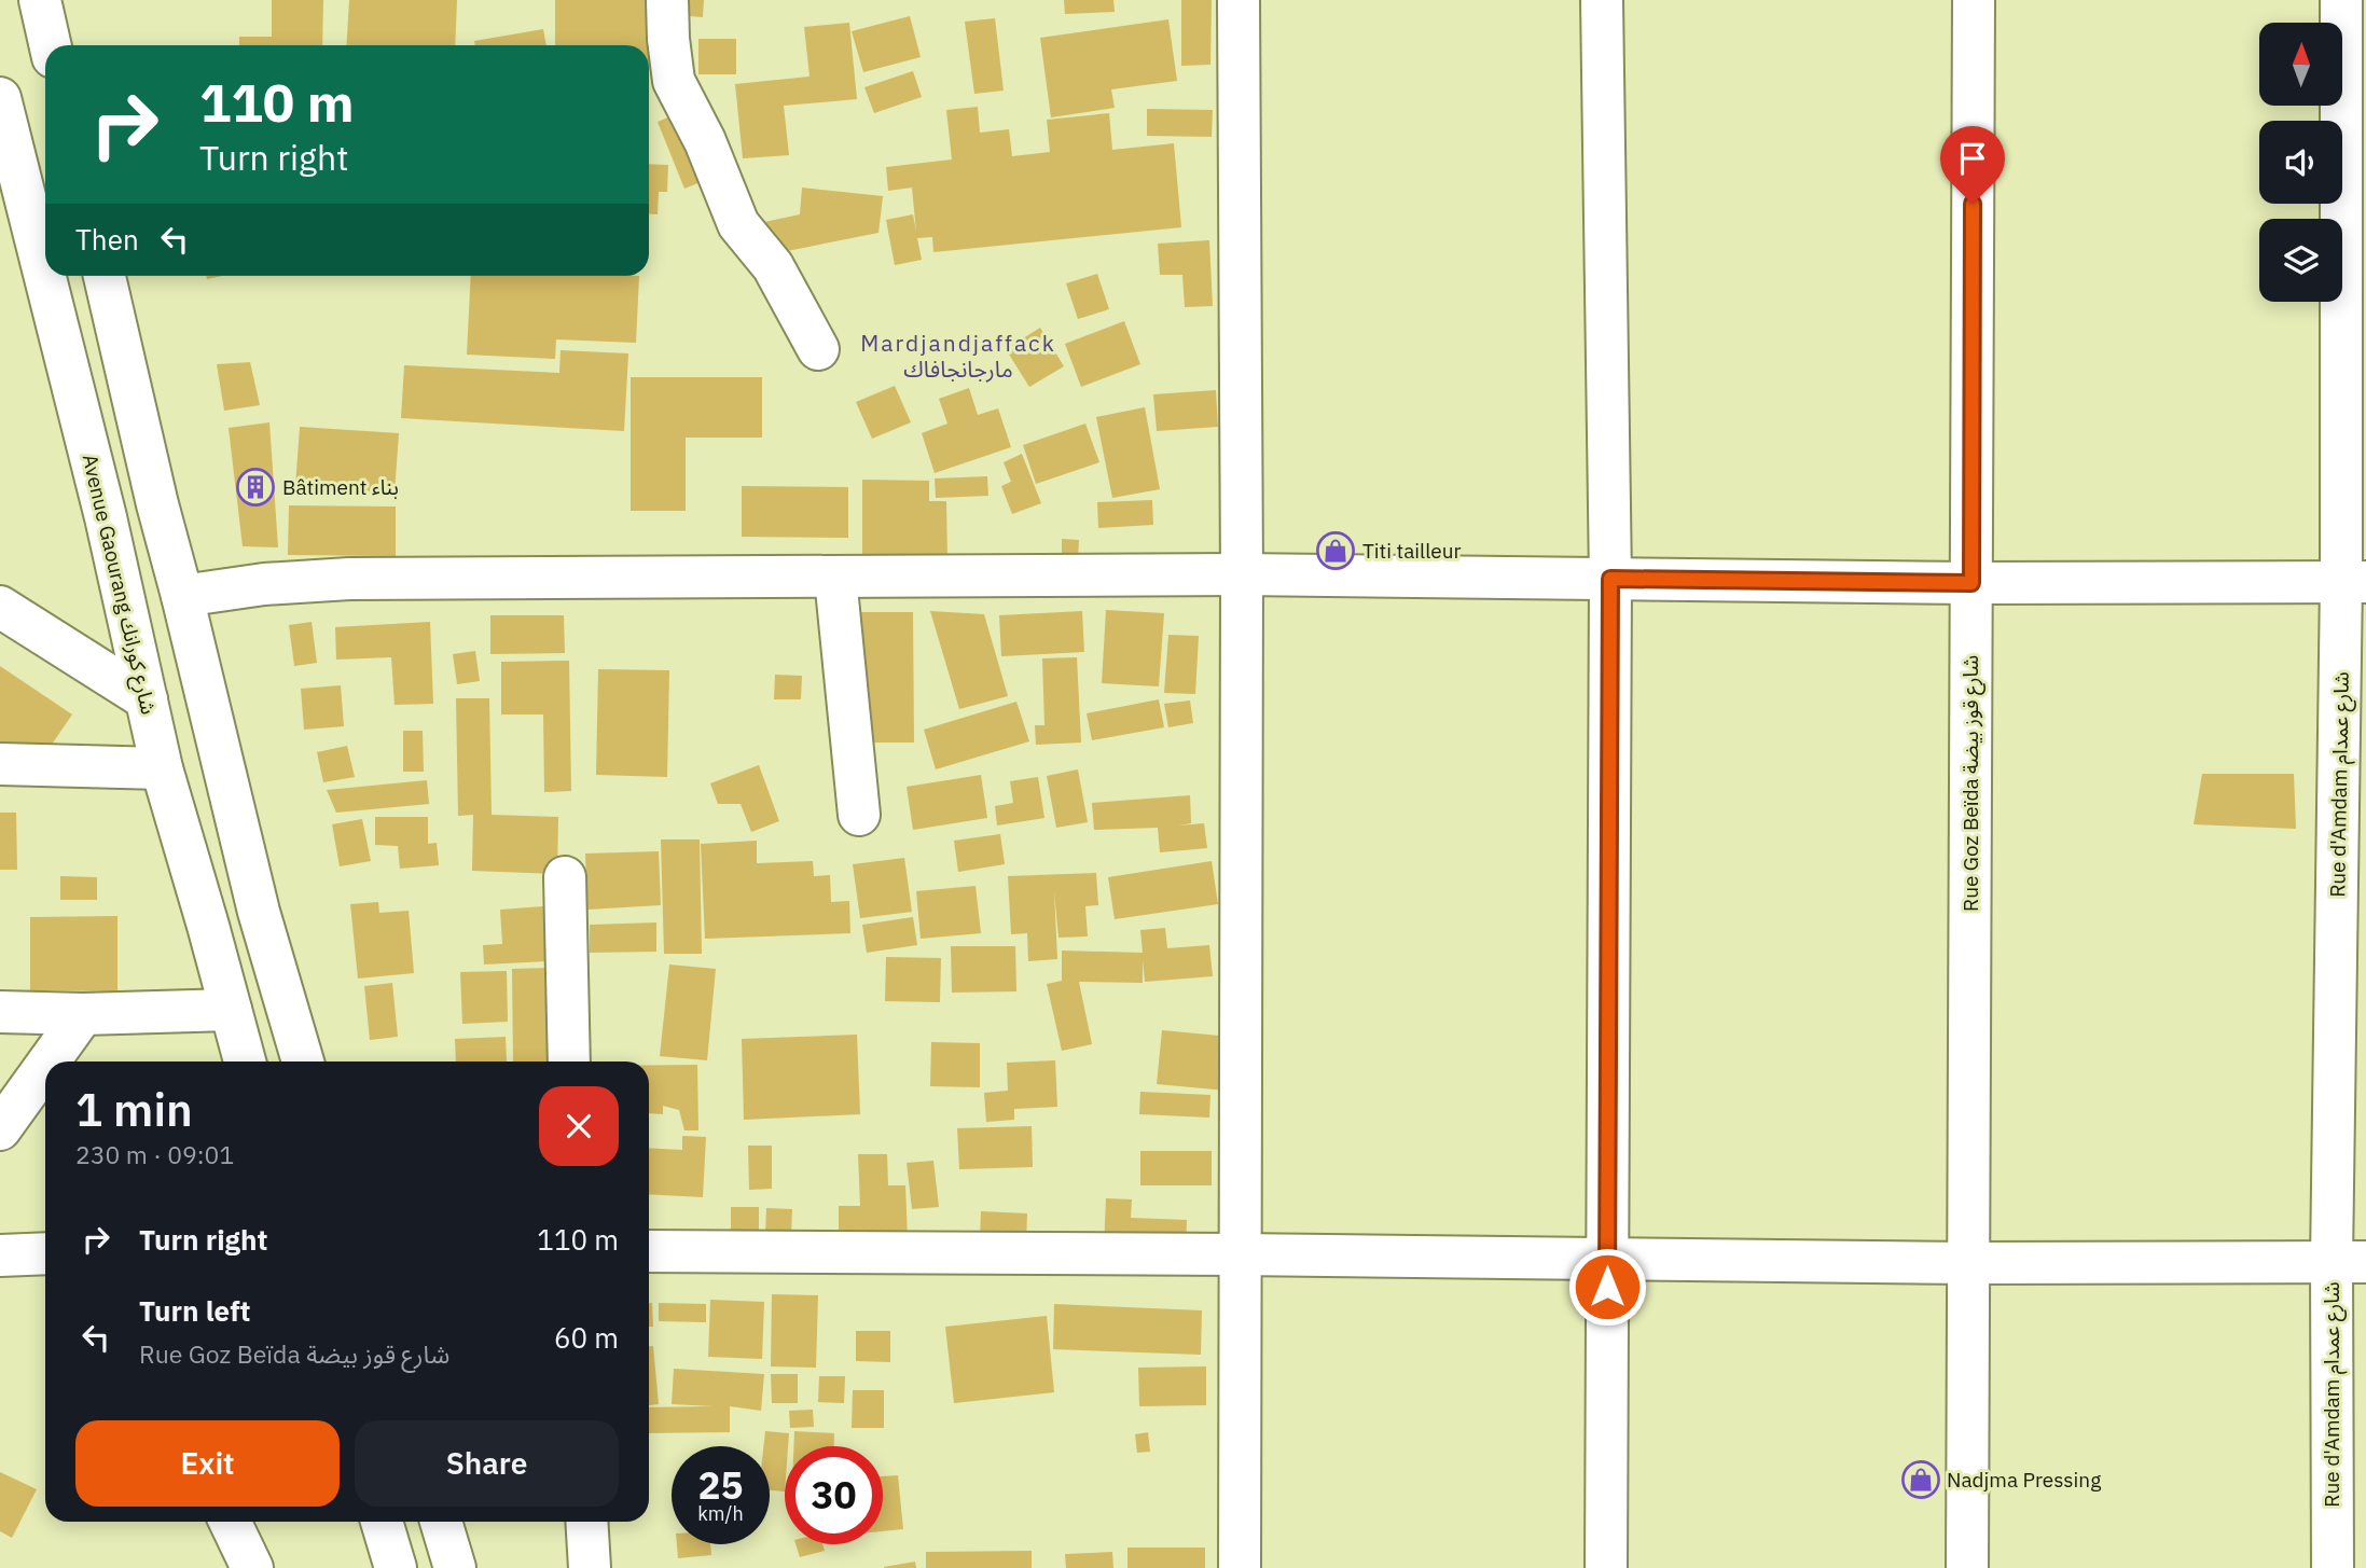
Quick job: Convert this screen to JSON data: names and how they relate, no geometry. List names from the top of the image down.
{
  "streets": {
    "street": ["Avenue Gaourang شارع كورانك", "Rue Goz Beïda شارع قوز بيضة", "Rue d'Amdam شارع عمدام"]
  },
  "districts": ["Mardjandjaffack مارجانجافاك"],
  "places": {
    "building": ["Bâtiment بناء"],
    "shop": ["Titi tailleur", "Nadjma Pressing"]
  },
  "north": "top",
  "page": {
    "turn": ["110 m", "Turn right"],
    "then": "Then",
    "heading": ["1 min", "230 m · 09:01"],
    "list": [
      {
        "name": "Turn right",
        "value": "110 m"
      },
      {
        "name": "Turn left",
        "note": "Rue Goz Beïda شارع قوز بيضة",
        "value": "60 m"
      }
    ],
    "buttons": ["Exit", "Share"],
    "speed": "25 km/h",
    "limit": "30"
  }
}
